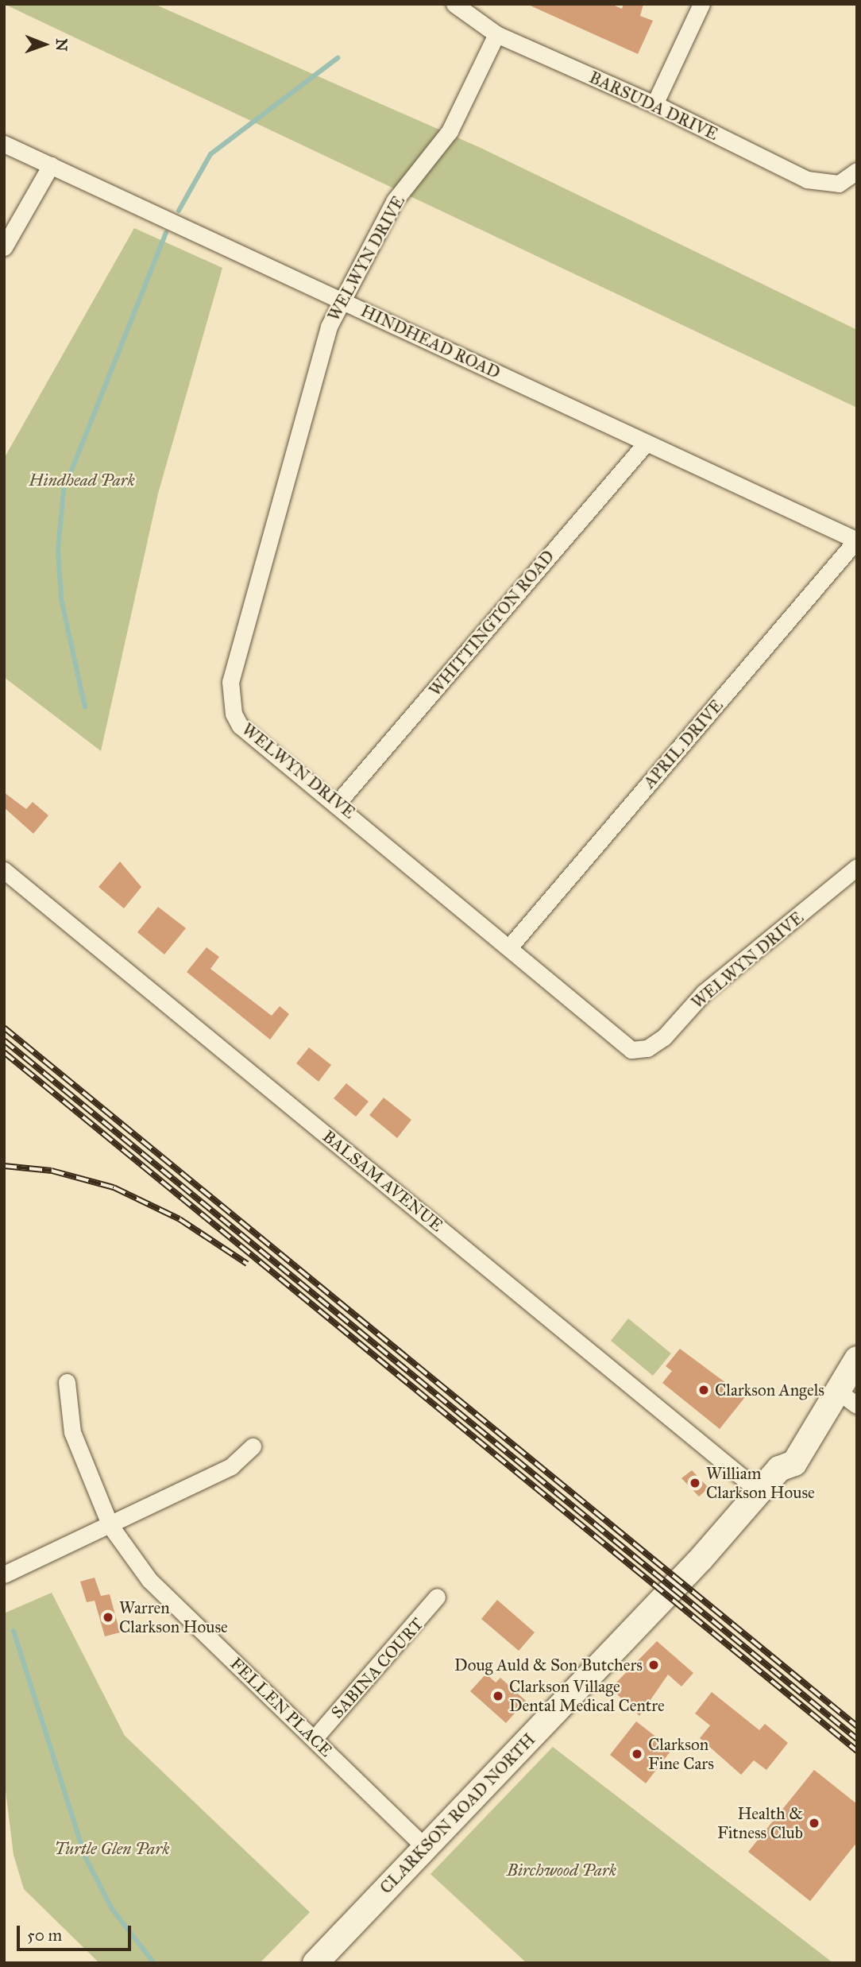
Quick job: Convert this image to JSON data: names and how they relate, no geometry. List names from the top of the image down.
{
  "streets": {
    "street": [
      "BARSUDA DRIVE",
      "WELWYN DRIVE",
      "HINDHEAD ROAD",
      "WHITTINGTON ROAD",
      "APRIL DRIVE",
      "BALSAM AVENUE",
      "SABINA COURT",
      "FELLEN PLACE",
      "CLARKSON ROAD NORTH"
    ]
  },
  "crossings": [
    ["BARSUDA DRIVE", "WELWYN DRIVE"],
    ["WELWYN DRIVE", "HINDHEAD ROAD"],
    ["WELWYN DRIVE", "WHITTINGTON ROAD"],
    ["WELWYN DRIVE", "APRIL DRIVE"],
    ["HINDHEAD ROAD", "WHITTINGTON ROAD"],
    ["HINDHEAD ROAD", "APRIL DRIVE"],
    ["BALSAM AVENUE", "CLARKSON ROAD NORTH"],
    ["SABINA COURT", "FELLEN PLACE"],
    ["FELLEN PLACE", "CLARKSON ROAD NORTH"]
  ],
  "parks": ["Hindhead Park", "Turtle Glen Park", "Birchwood Park"],
  "places": [
    "Clarkson Angels",
    "William Clarkson House",
    "Warren Clarkson House",
    "Doug Auld & Son Butchers",
    "Clarkson Village Dental Medical Centre",
    "Clarkson Fine Cars",
    "Health & Fitness Club"
  ],
  "scale_bar": "50 m",
  "north": "right"
}
